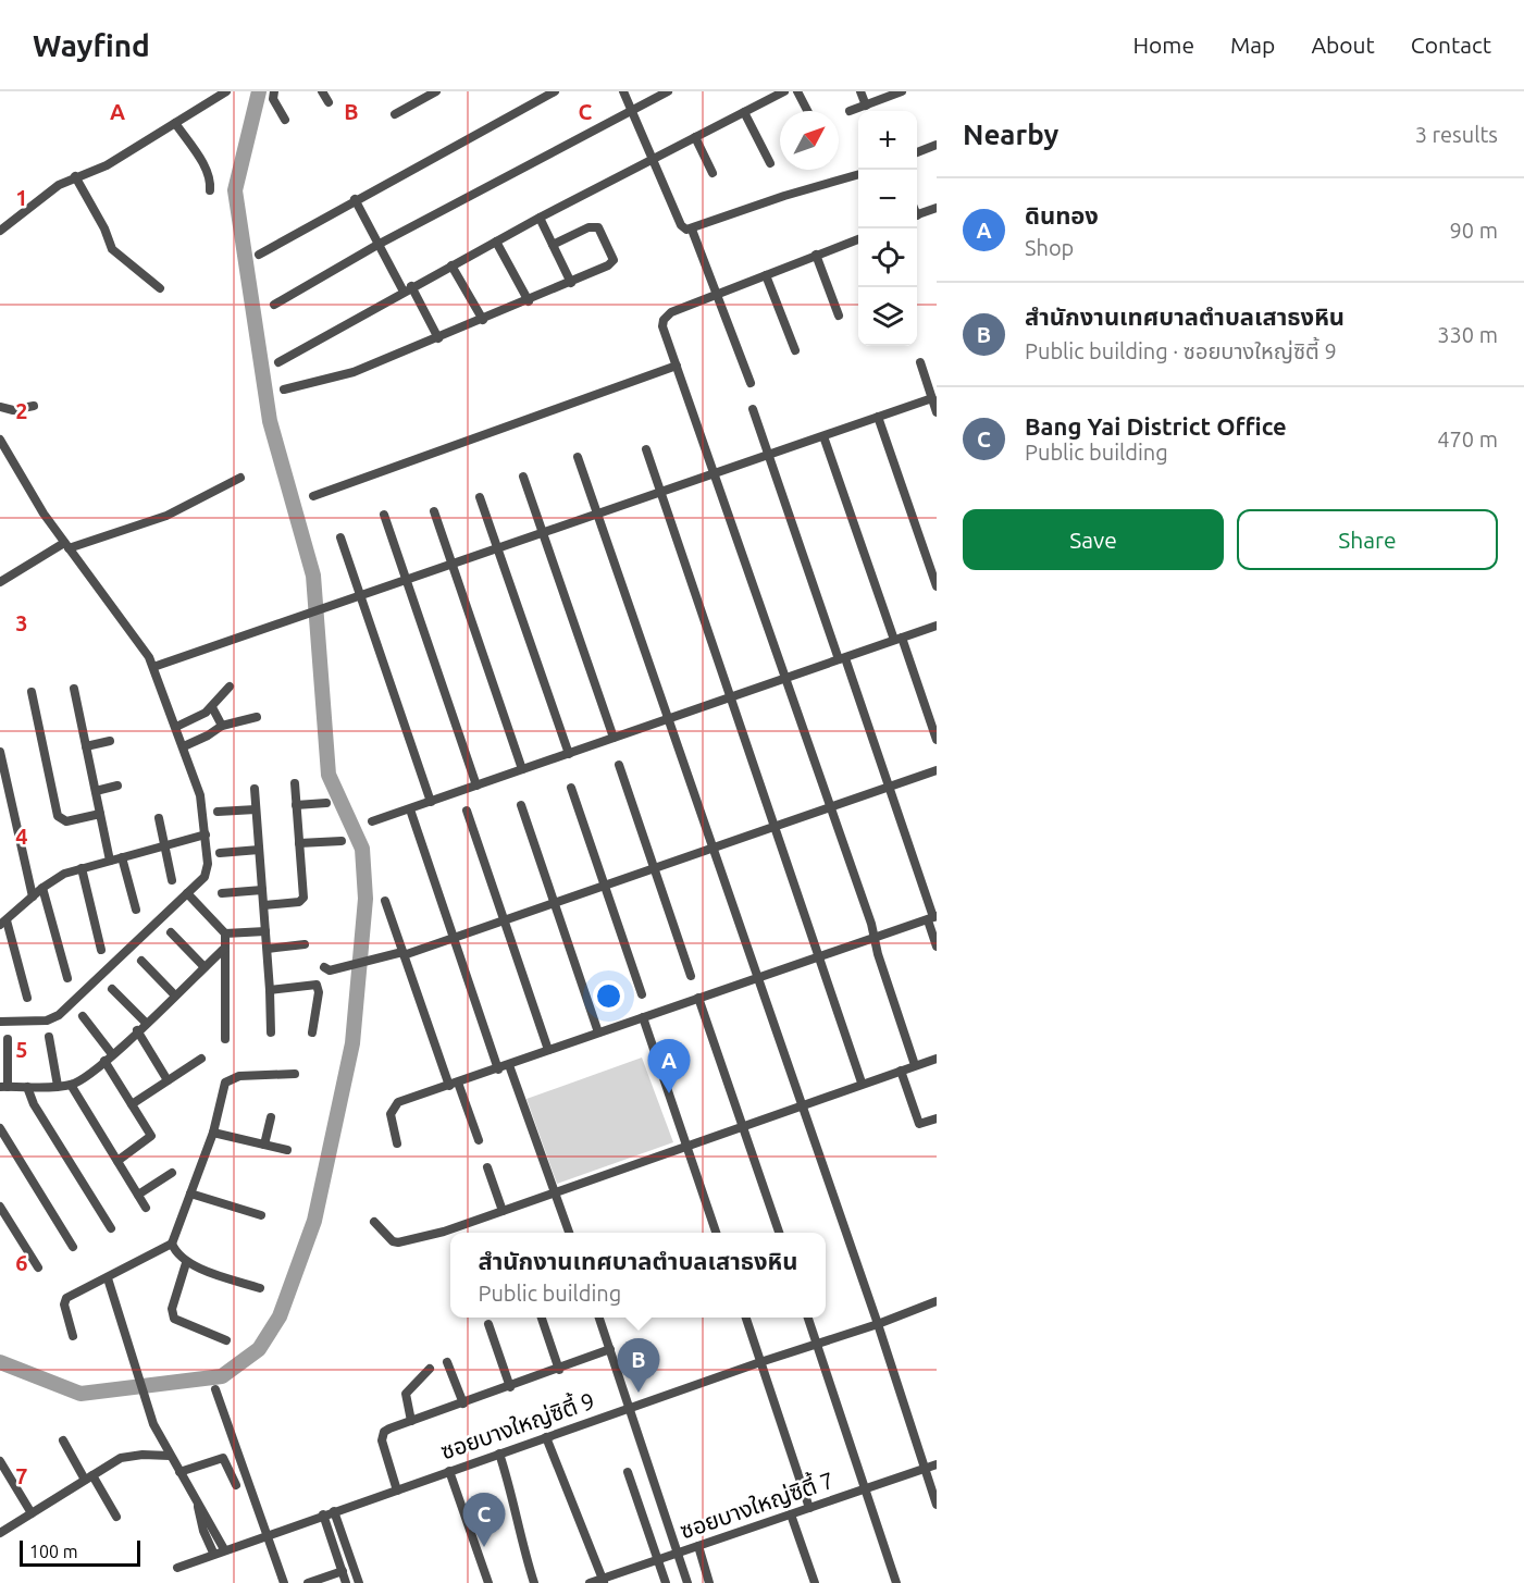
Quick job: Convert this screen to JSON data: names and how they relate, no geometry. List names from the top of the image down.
{
  "streets": {
    "street": ["ซอยบางใหญ่ซิตี้ 9", "ซอยบางใหญ่ซิตี้ 7"]
  },
  "scale_bar": "100 m",
  "north": "top right",
  "page": {
    "header": "Wayfind",
    "nav": [
      "Home",
      "Map",
      "About",
      "Contact"
    ],
    "heading": ["Nearby", "3 results"],
    "map_buttons": ["+", "−"],
    "list": [
      {
        "mark": "A",
        "name": "ดินทอง",
        "note": "Shop",
        "value": "90 m"
      },
      {
        "mark": "B",
        "name": "สำนักงานเทศบาลตำบลเสาธงหิน",
        "note": "Public building · ซอยบางใหญ่ซิตี้ 9",
        "value": "330 m"
      },
      {
        "mark": "C",
        "name": "Bang Yai District Office",
        "note": "Public building",
        "value": "470 m"
      }
    ],
    "buttons": ["Save", "Share"],
    "pins": ["A", "B", "C"],
    "popup": ["สำนักงานเทศบาลตำบลเสาธงหิน", "Public building"],
    "scale": "100 m"
  },
  "grid": {
    "columns": ["A", "B", "C"],
    "rows": [
      "1",
      "2",
      "3",
      "4",
      "5",
      "6",
      "7"
    ]
  }
}
